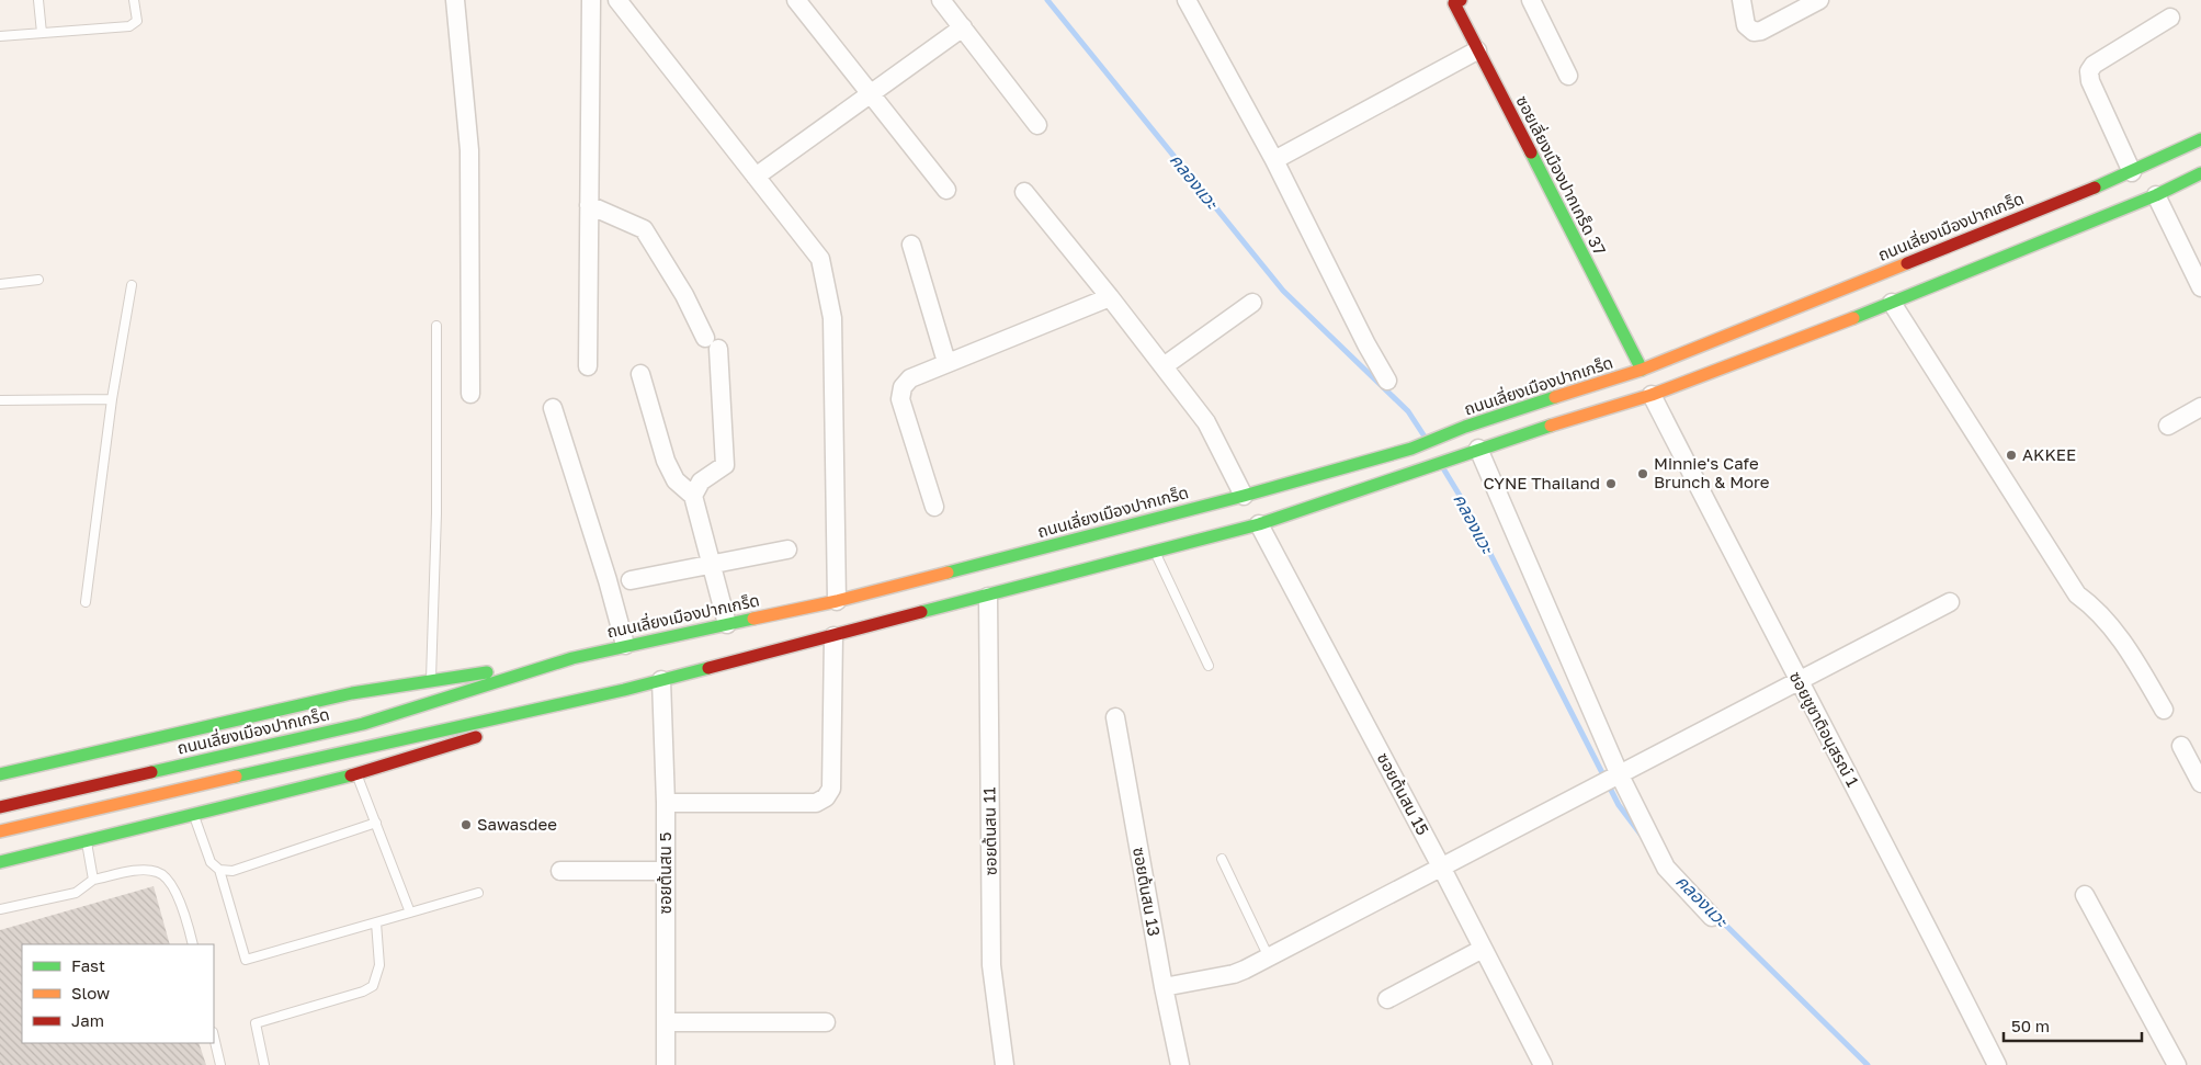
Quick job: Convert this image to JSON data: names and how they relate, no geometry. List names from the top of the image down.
{
  "streets": {
    "main road": ["ซอยเลี่ยงเมืองปากเกร็ด 37", "ถนนเลี่ยงเมืองปากเกร็ด"],
    "street": [
      "ซอยชูชาติอนุสรณ์ 1",
      "ซอยต้นสน 15",
      "ซอยต้นสน 11",
      "ซอยต้นสน 5",
      "ซอยต้นสน 13"
    ]
  },
  "crossings": [
    ["ซอยเลี่ยงเมืองปากเกร็ด 37", "ถนนเลี่ยงเมืองปากเกร็ด"]
  ],
  "water": ["คลองแวะ"],
  "places": [
    "AKKEE",
    "Minnie's Cafe Brunch & More",
    "CYNE Thailand",
    "Sawasdee"
  ],
  "legend": ["Fast", "Slow", "Jam"],
  "scale_bar": "50 m"
}
